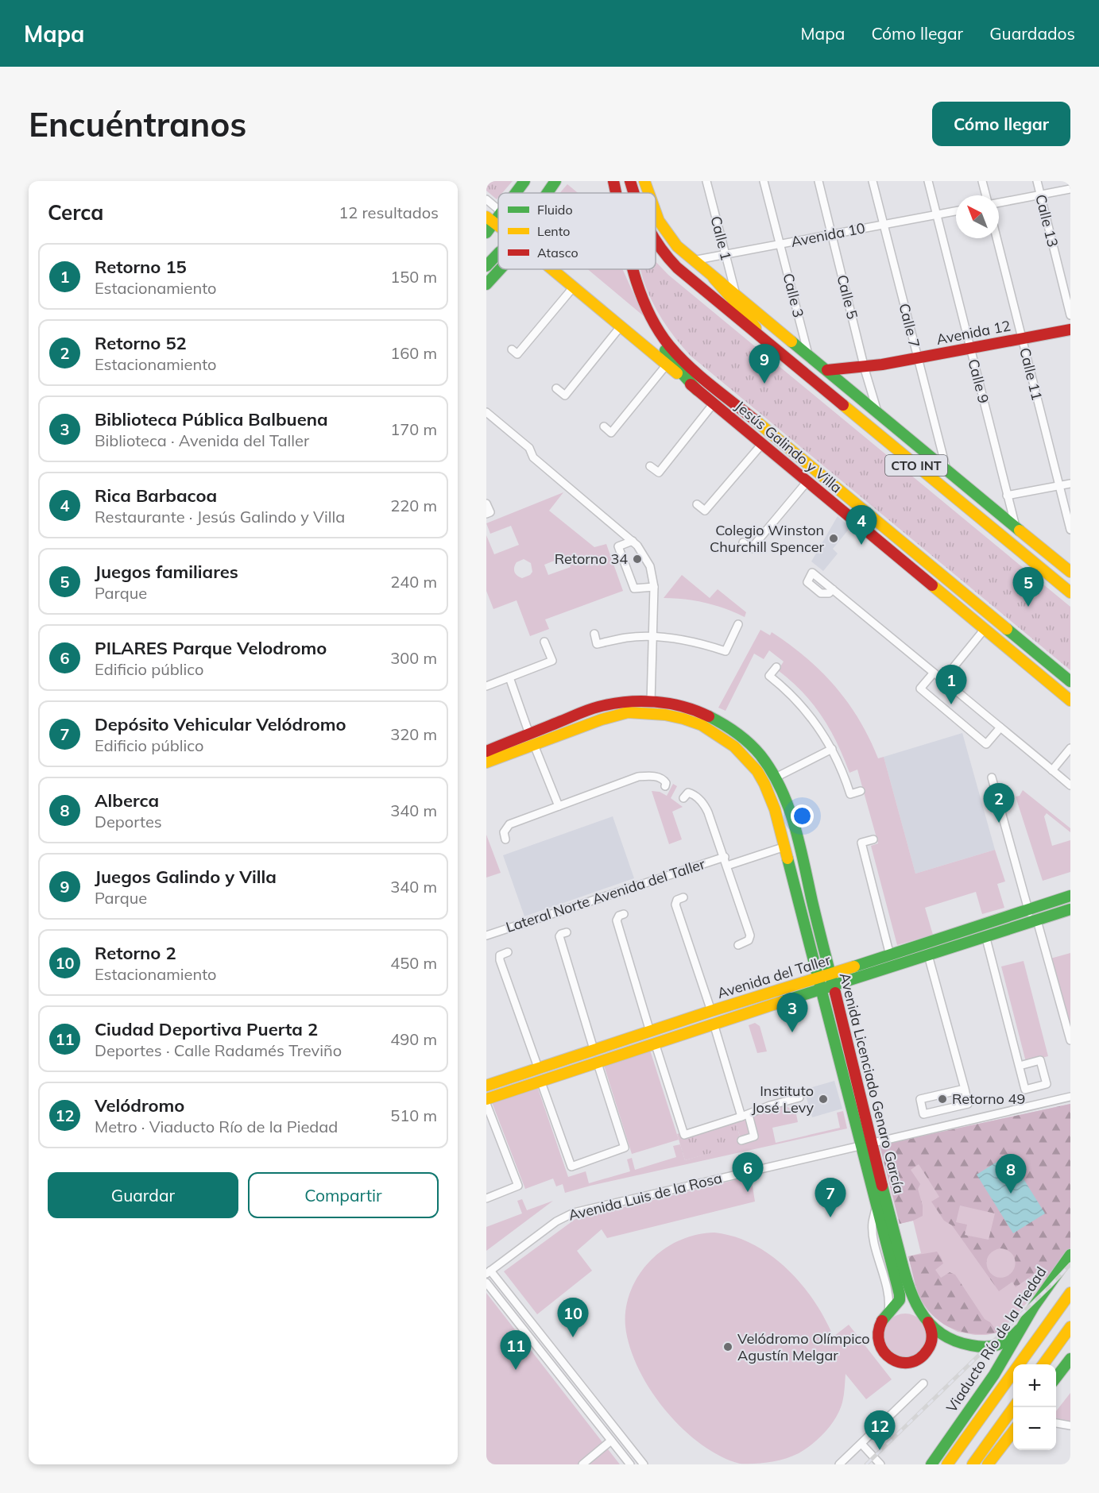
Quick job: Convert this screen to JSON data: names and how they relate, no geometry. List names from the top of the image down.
{
  "streets": {
    "main road": [
      "Avenida 12",
      "Jesús Galindo y Villa",
      "CTO INT",
      "Avenida del Taller",
      "Avenida Licenciado Genaro García",
      "Viaducto Río de la Piedad"
    ],
    "street": [
      "Calle 13",
      "Avenida 10",
      "Calle 1",
      "Calle 3",
      "Calle 5",
      "Calle 7",
      "Calle 11",
      "Calle 9",
      "Lateral Norte Avenida del Taller",
      "Avenida Luis de la Rosa"
    ]
  },
  "crossings": [
    ["Avenida 10", "Calle 1"],
    ["Avenida 10", "Calle 3"],
    ["Avenida 10", "Calle 5"],
    ["Avenida 10", "Calle 7"],
    ["Avenida 10", "Calle 9"],
    ["Avenida 10", "CTO INT"],
    ["Calle 1", "CTO INT"],
    ["Calle 3", "CTO INT"],
    ["Calle 5", "Avenida 12"],
    ["Calle 5", "CTO INT"],
    ["Calle 7", "Avenida 12"],
    ["Calle 7", "CTO INT"],
    ["Avenida 12", "Calle 11"],
    ["Avenida 12", "Calle 9"],
    ["Avenida 12", "CTO INT"],
    ["Calle 9", "CTO INT"],
    ["Avenida del Taller", "Avenida Licenciado Genaro García"],
    ["Avenida Licenciado Genaro García", "Avenida Luis de la Rosa"],
    ["Avenida Licenciado Genaro García", "Viaducto Río de la Piedad"]
  ],
  "places": [
    "Colegio Winston Churchill Spencer",
    "Retorno 34",
    "Instituto José Levy",
    "Retorno 49",
    "Velódromo Olímpico Agustín Melgar"
  ],
  "legend": ["Fluido", "Lento", "Atasco"],
  "north": "top left",
  "page": {
    "header": "Mapa",
    "nav": ["Mapa", "Cómo llegar", "Guardados"],
    "buttons": [
      "Cómo llegar",
      ["Guardar", "Compartir"]
    ],
    "title": "Encuéntranos",
    "heading": ["Cerca", "12 resultados"],
    "list": [
      {
        "mark": "1",
        "name": "Retorno 15",
        "note": "Estacionamiento",
        "value": "150 m"
      },
      {
        "mark": "2",
        "name": "Retorno 52",
        "note": "Estacionamiento",
        "value": "160 m"
      },
      {
        "mark": "3",
        "name": "Biblioteca Pública Balbuena",
        "note": "Biblioteca · Avenida del Taller",
        "value": "170 m"
      },
      {
        "mark": "4",
        "name": "Rica Barbacoa",
        "note": "Restaurante · Jesús Galindo y Villa",
        "value": "220 m"
      },
      {
        "mark": "5",
        "name": "Juegos familiares",
        "note": "Parque",
        "value": "240 m"
      },
      {
        "mark": "6",
        "name": "PILARES Parque Velodromo",
        "note": "Edificio público",
        "value": "300 m"
      },
      {
        "mark": "7",
        "name": "Depósito Vehicular Velódromo",
        "note": "Edificio público",
        "value": "320 m"
      },
      {
        "mark": "8",
        "name": "Alberca",
        "note": "Deportes",
        "value": "340 m"
      },
      {
        "mark": "9",
        "name": "Juegos Galindo y Villa",
        "note": "Parque",
        "value": "340 m"
      },
      {
        "mark": "10",
        "name": "Retorno 2",
        "note": "Estacionamiento",
        "value": "450 m"
      },
      {
        "mark": "11",
        "name": "Ciudad Deportiva Puerta 2",
        "note": "Deportes · Calle Radamés Treviño",
        "value": "490 m"
      },
      {
        "mark": "12",
        "name": "Velódromo",
        "note": "Metro · Viaducto Río de la Piedad",
        "value": "510 m"
      }
    ],
    "pins": [
      "9",
      "4",
      "5",
      "1",
      "2",
      "3",
      "6",
      "8",
      "7",
      "10",
      "11",
      "12"
    ],
    "map_buttons": ["+", "−"]
  }
}
